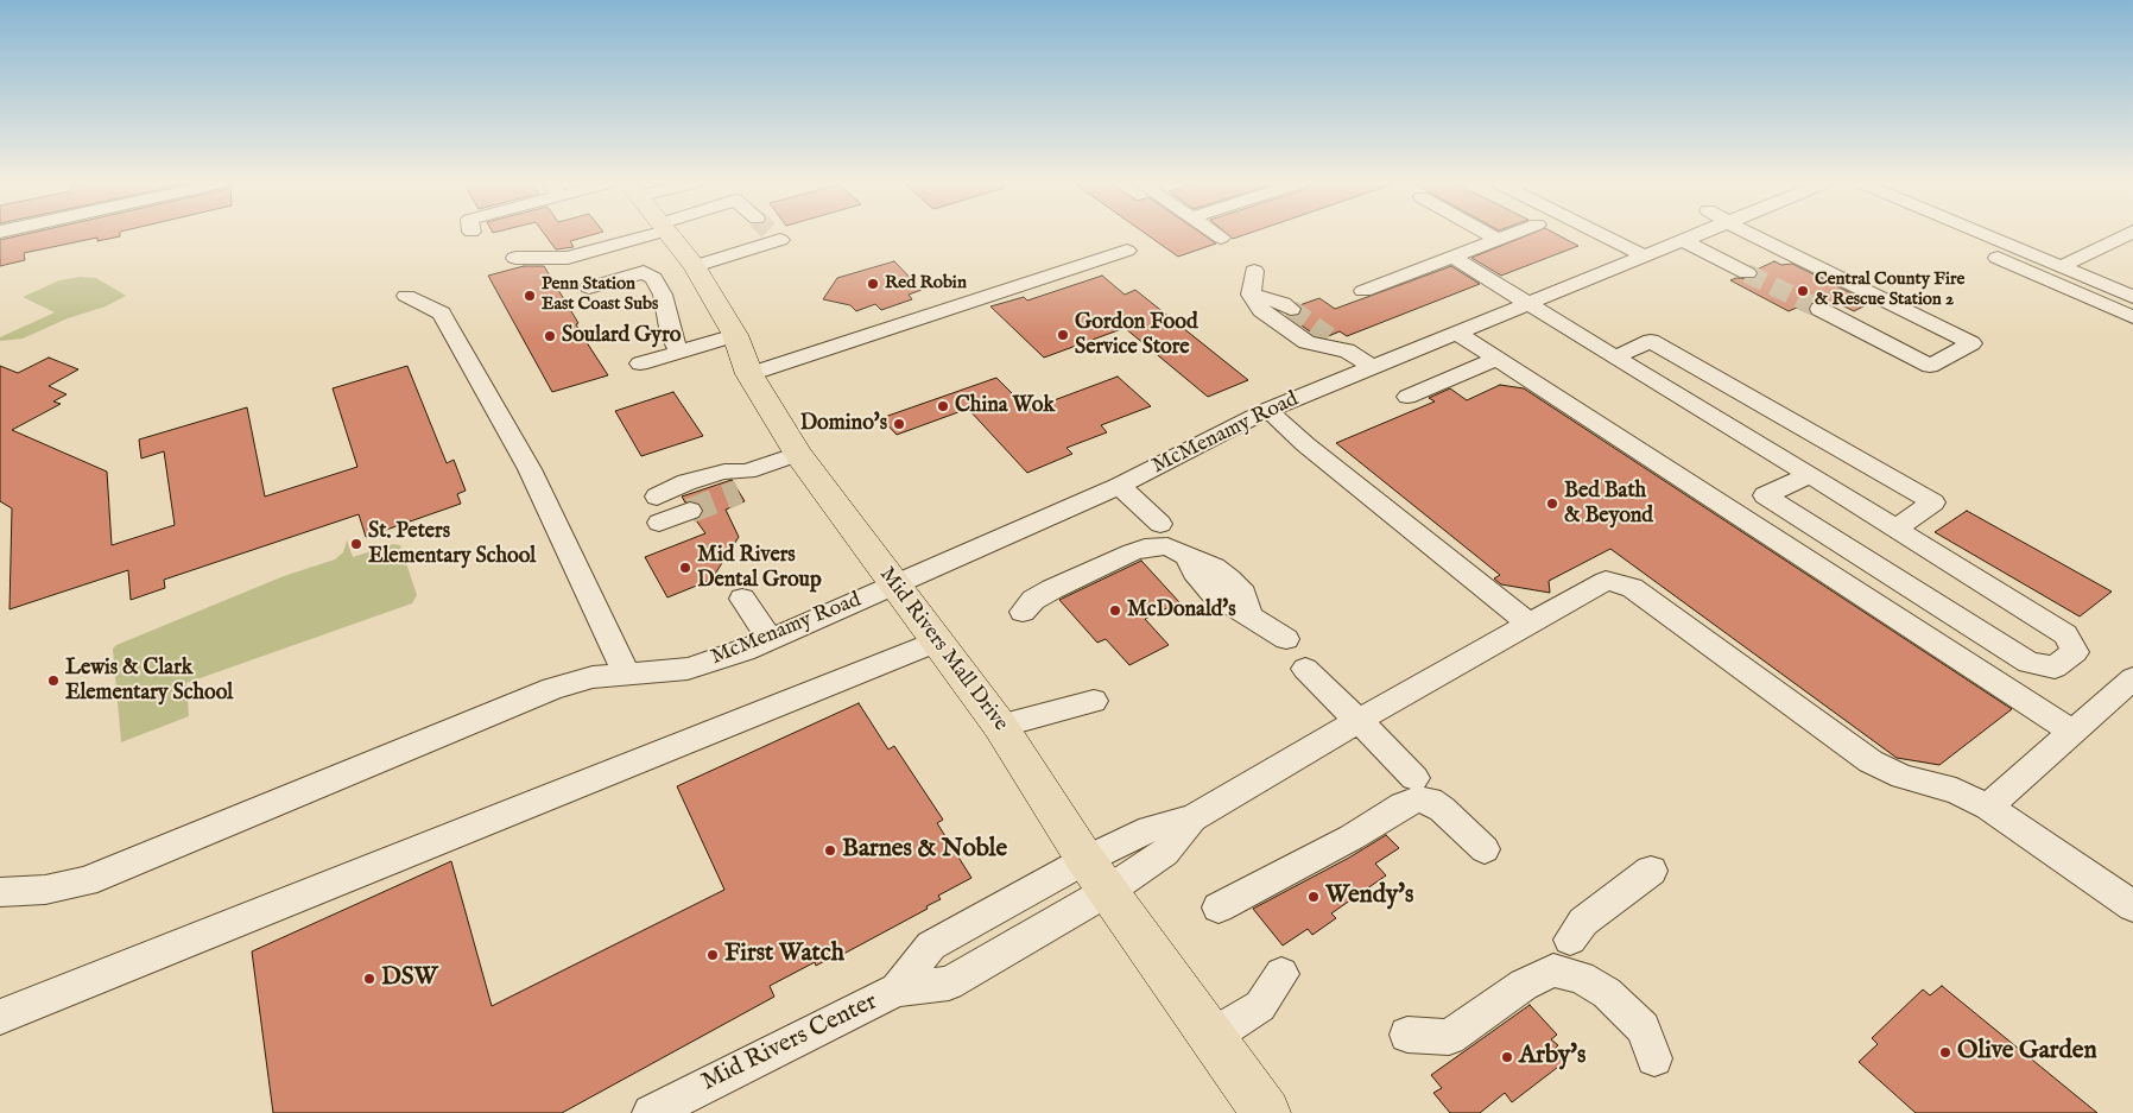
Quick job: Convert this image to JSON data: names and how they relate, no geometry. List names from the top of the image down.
{
  "streets": {
    "main road": ["Mid Rivers Mall Drive"],
    "street": ["McMenamy Road", "Mid Rivers Center"]
  },
  "crossings": [
    ["McMenamy Road", "Mid Rivers Mall Drive"],
    ["Mid Rivers Mall Drive", "Mid Rivers Center"]
  ],
  "places": [
    "Red Robin",
    "Central County Fire & Rescue Station 2",
    "Penn Station East Coast Subs",
    "Gordon Food Service Store",
    "Soulard Gyro",
    "China Wok",
    "Domino's",
    "Bed Bath & Beyond",
    "St. Peters Elementary School",
    "Mid Rivers Dental Group",
    "McDonald's",
    "Lewis & Clark Elementary School",
    "Barnes & Noble",
    "Wendy's",
    "First Watch",
    "DSW",
    "Olive Garden",
    "Arby's"
  ]
}
